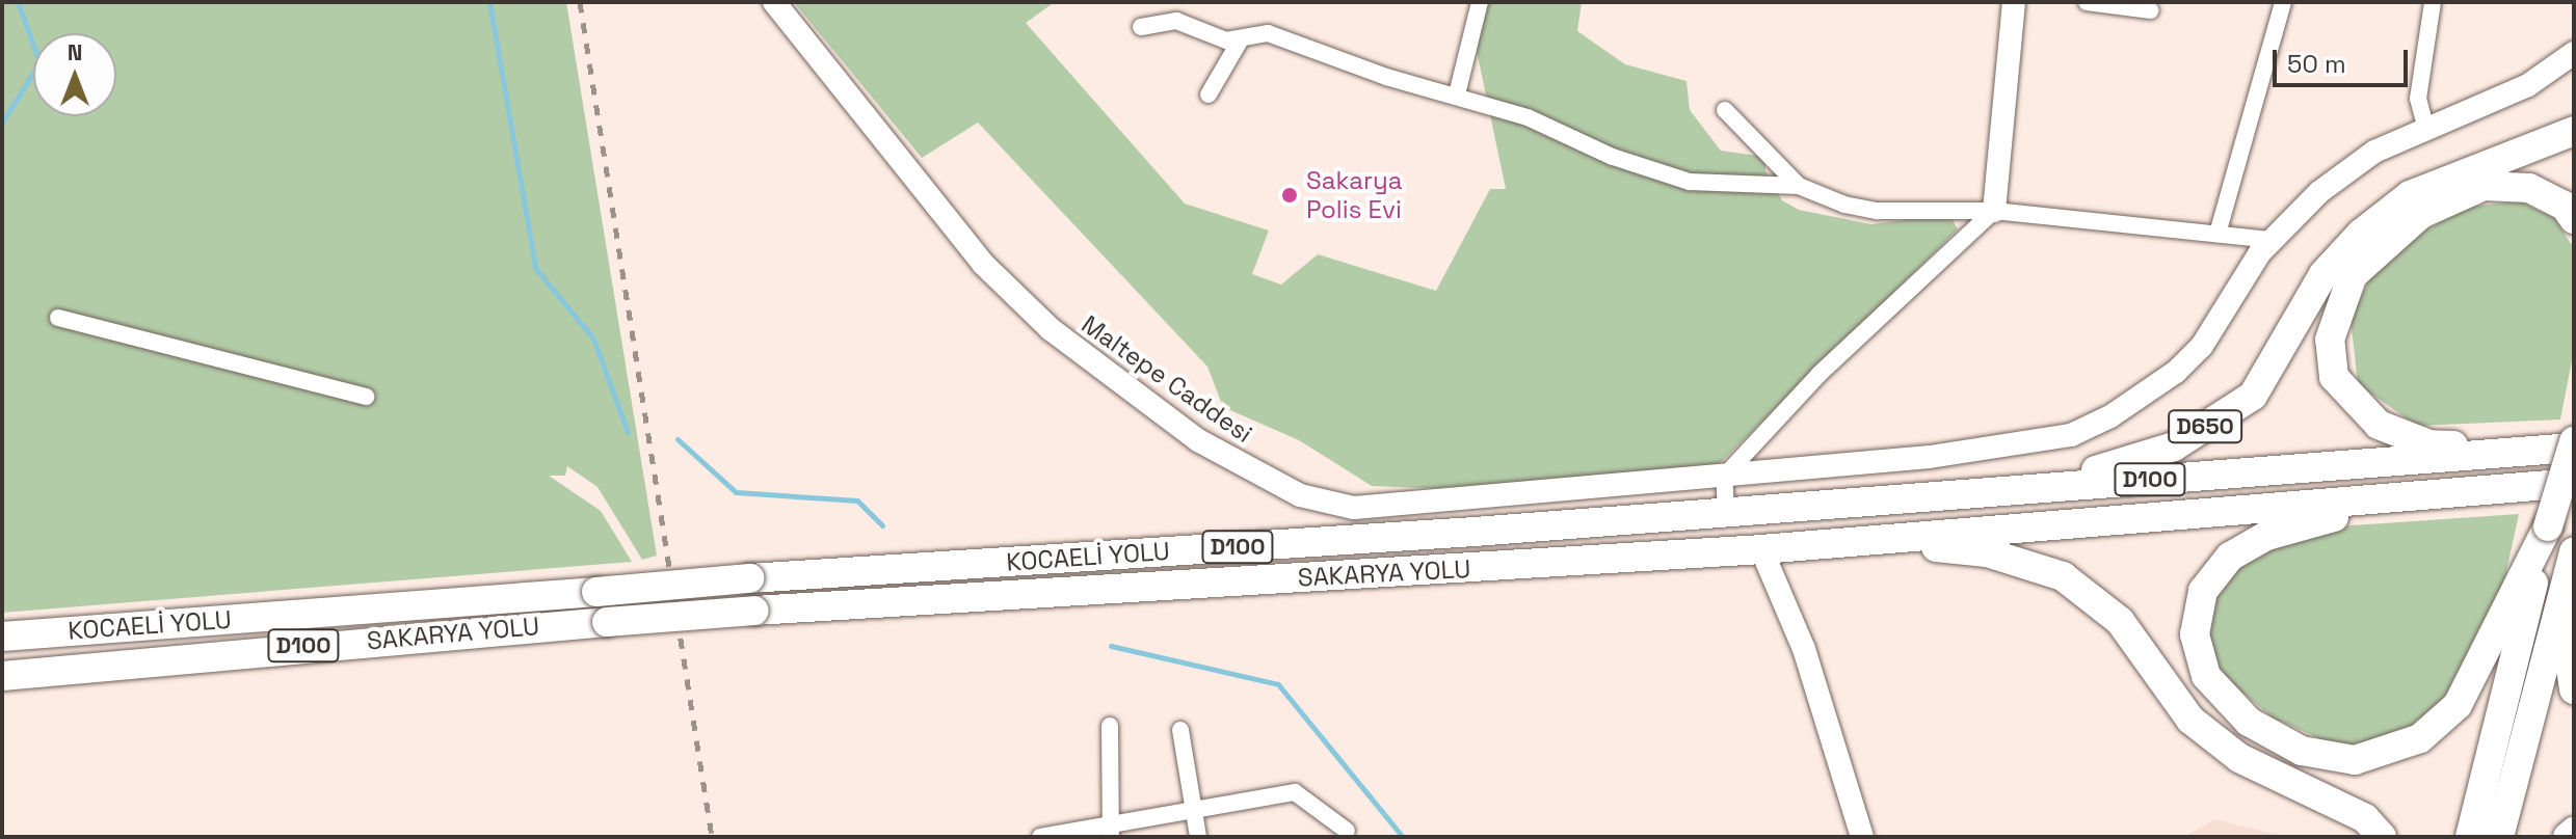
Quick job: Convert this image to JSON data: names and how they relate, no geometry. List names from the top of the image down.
{
  "streets": {
    "highway": [
      "D650",
      "D100",
      "KOCAELİ YOLU",
      "SAKARYA YOLU"
    ],
    "street": ["Maltepe Caddesi"]
  },
  "crossings": [
    ["D650", "D100"],
    ["D650", "KOCAELİ YOLU"],
    ["D100", "KOCAELİ YOLU"],
    ["D100", "SAKARYA YOLU"]
  ],
  "places": ["Sakarya Polis Evi"],
  "scale_bar": "50 m",
  "north": "top"
}
